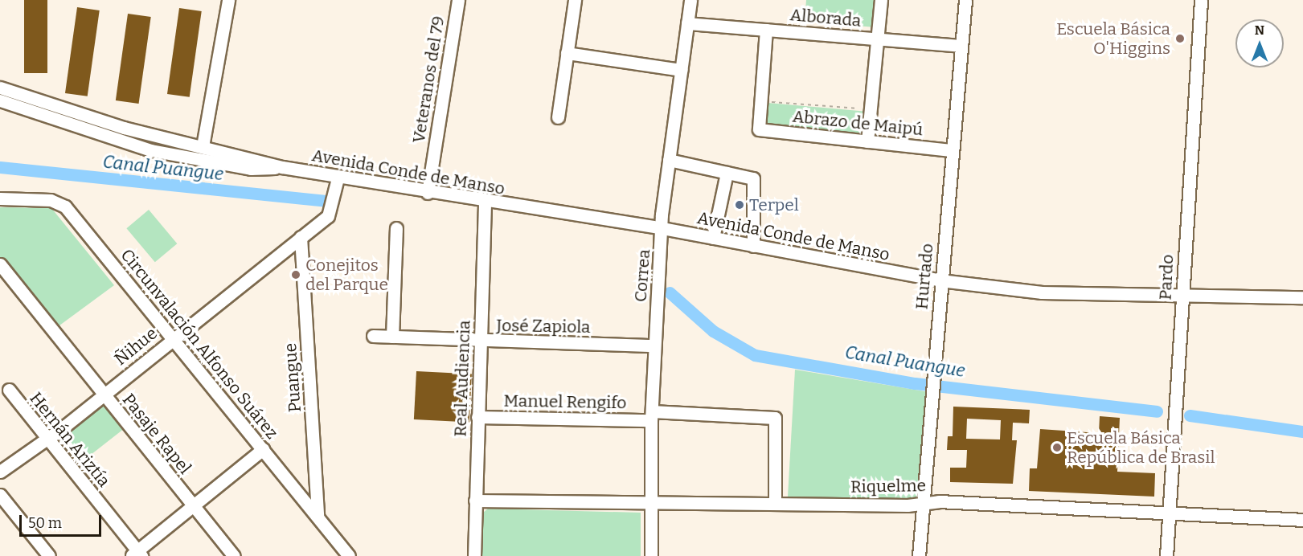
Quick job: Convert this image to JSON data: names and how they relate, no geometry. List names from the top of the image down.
{
  "streets": {
    "street": [
      "Alborada",
      "Veteranos del 79",
      "Abrazo de Maipú",
      "Avenida Conde de Manso",
      "Correa",
      "Hurtado",
      "Pardo",
      "José Zapiola",
      "Circunvalación Alfonso Suárez",
      "Ñihue",
      "Puangue",
      "Real Audiencia",
      "Manuel Rengifo",
      "Pasaje Rapel",
      "Hernán Ariztía",
      "Riquelme"
    ]
  },
  "crossings": [
    ["Alborada", "Correa"],
    ["Alborada", "Hurtado"],
    ["Veteranos del 79", "Avenida Conde de Manso"],
    ["Abrazo de Maipú", "Hurtado"],
    ["Avenida Conde de Manso", "Correa"],
    ["Avenida Conde de Manso", "Hurtado"],
    ["Avenida Conde de Manso", "Pardo"],
    ["Avenida Conde de Manso", "Ñihue"],
    ["Avenida Conde de Manso", "Real Audiencia"],
    ["Correa", "José Zapiola"],
    ["Correa", "Manuel Rengifo"],
    ["Correa", "Riquelme"],
    ["Hurtado", "Riquelme"],
    ["Pardo", "Riquelme"],
    ["José Zapiola", "Real Audiencia"],
    ["Circunvalación Alfonso Suárez", "Ñihue"],
    ["Circunvalación Alfonso Suárez", "Puangue"],
    ["Ñihue", "Puangue"],
    ["Ñihue", "Pasaje Rapel"],
    ["Ñihue", "Hernán Ariztía"],
    ["Real Audiencia", "Manuel Rengifo"],
    ["Real Audiencia", "Riquelme"],
    ["Manuel Rengifo", "Riquelme"]
  ],
  "water": ["Canal Puangue"],
  "places": [
    "Escuela Básica O'Higgins",
    "Terpel",
    "Conejitos del Parque",
    "Escuela Básica República de Brasil"
  ],
  "scale_bar": "50 m",
  "north": "top"
}
